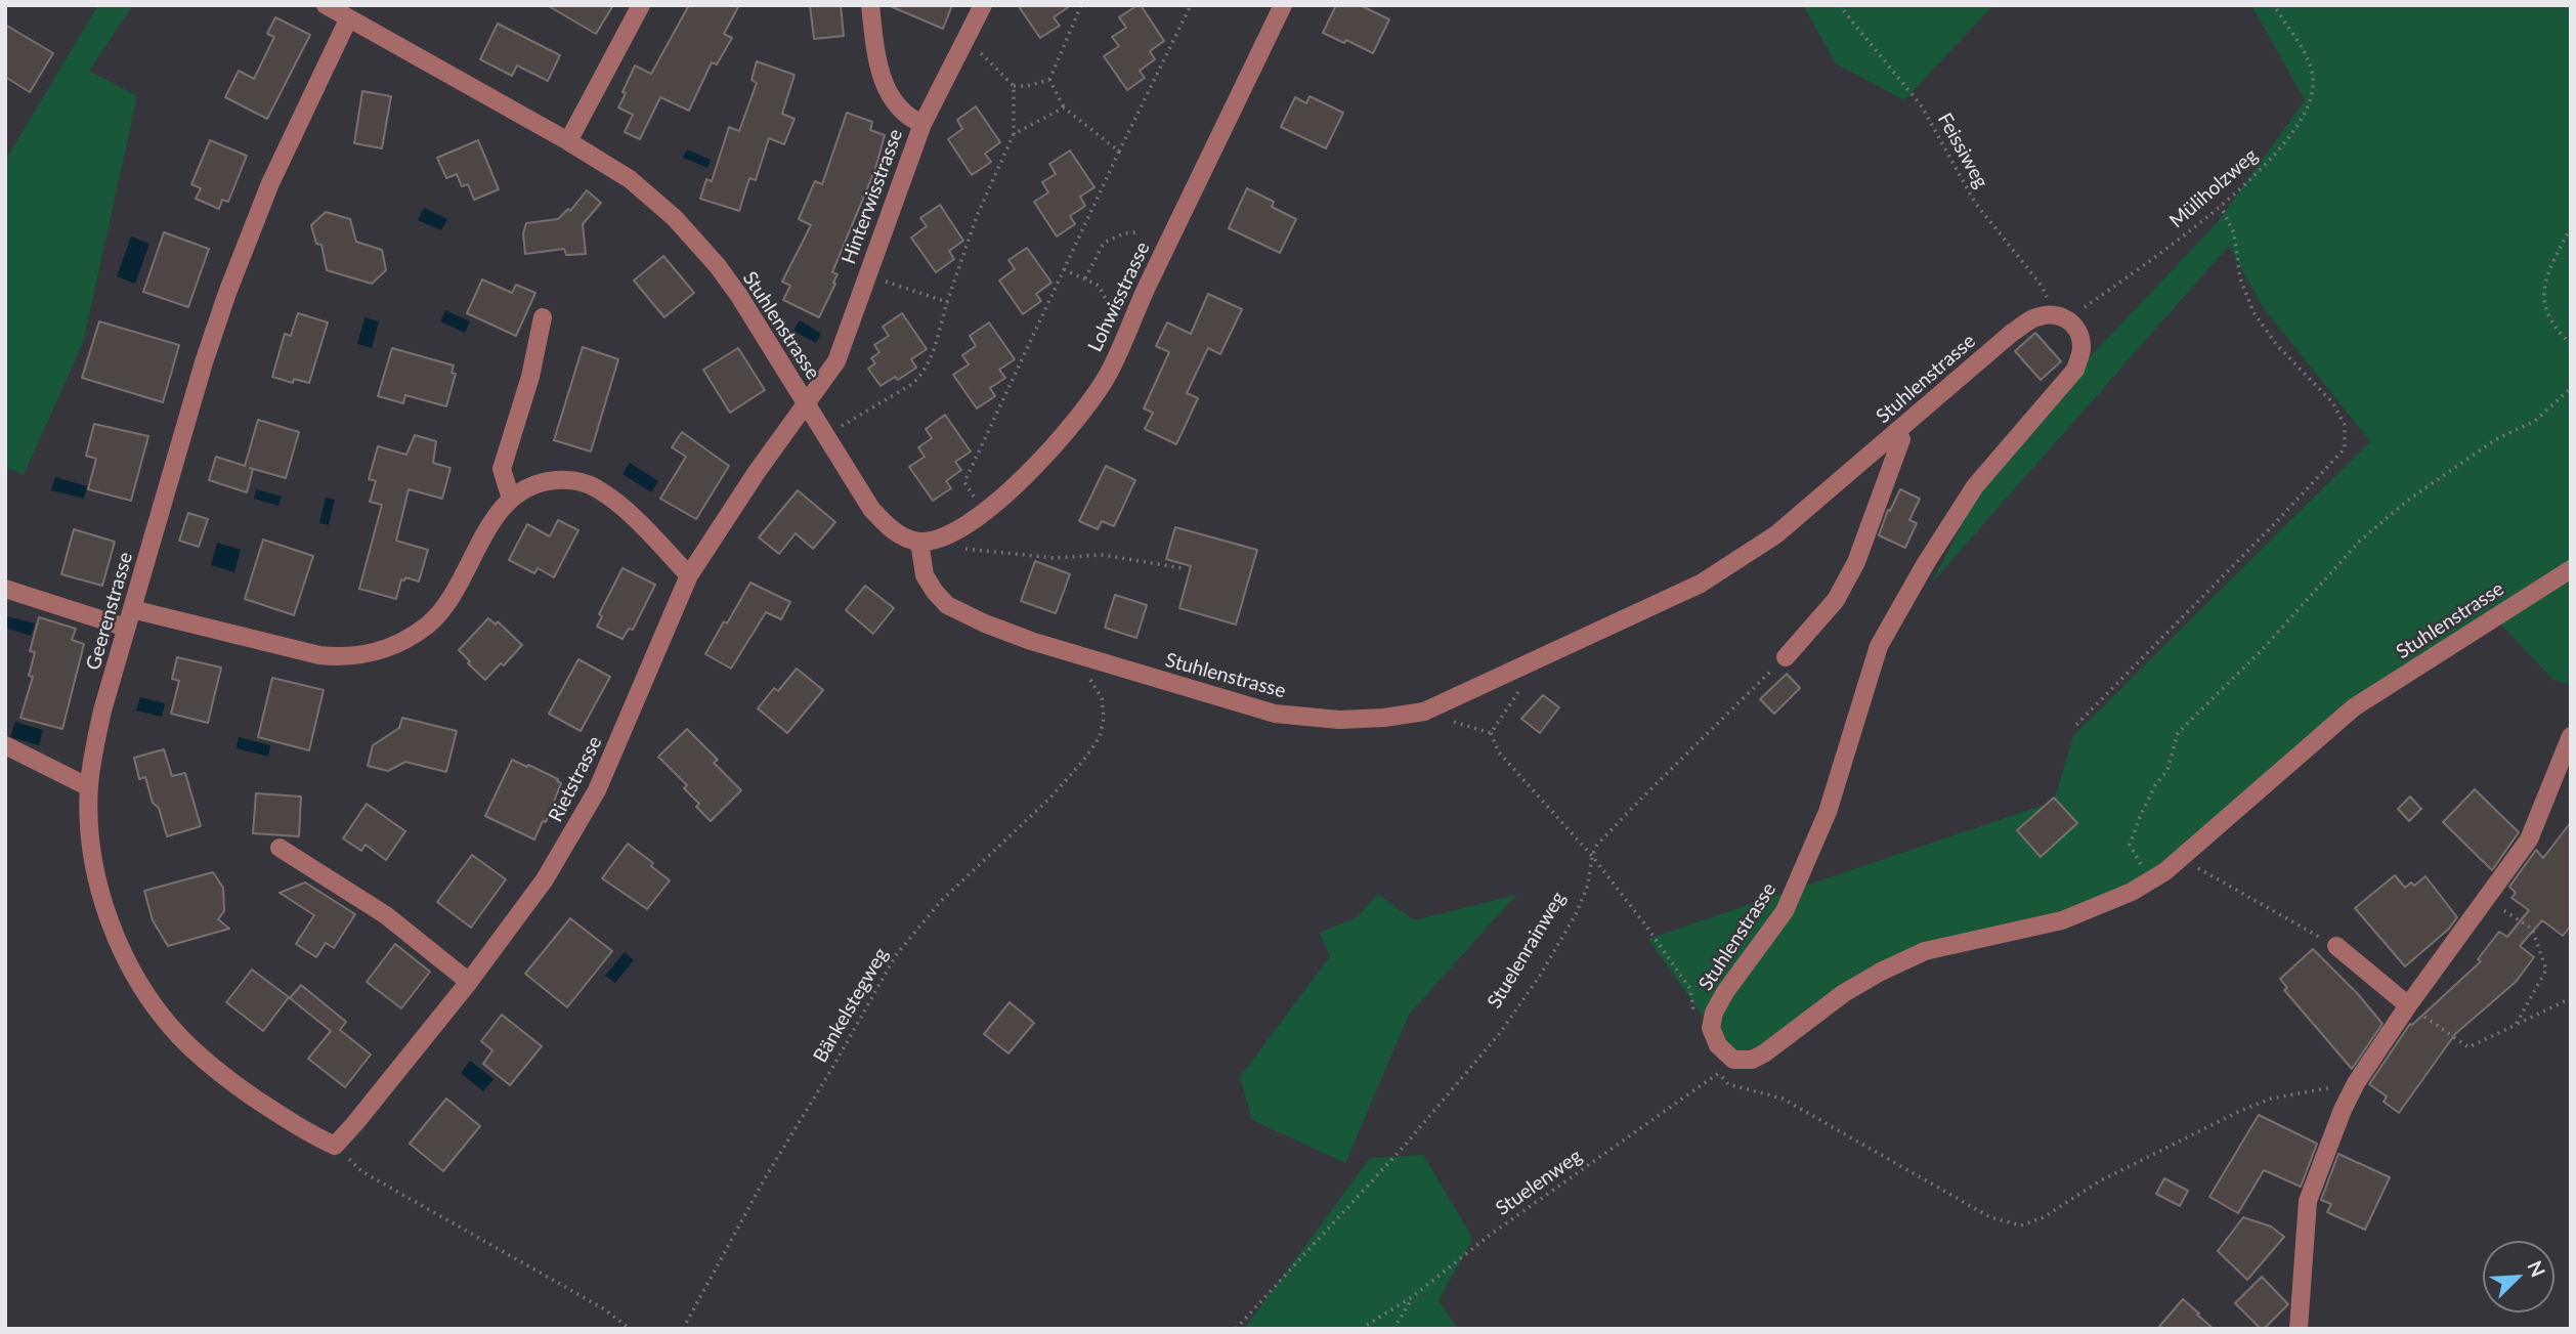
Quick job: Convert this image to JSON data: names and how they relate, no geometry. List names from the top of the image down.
{
  "streets": {
    "street": [
      "Hinterwisstrasse",
      "Lohwisstrasse",
      "Stuhlenstrasse",
      "Geerenstrasse",
      "Rietstrasse"
    ],
    "path": [
      "Feissiweg",
      "Müliholzweg",
      "Stuelenrainweg",
      "Bänkelstegweg",
      "Stuelenweg"
    ]
  },
  "crossings": [
    ["Feissiweg", "Müliholzweg"],
    ["Feissiweg", "Stuhlenstrasse"],
    ["Müliholzweg", "Stuhlenstrasse"],
    ["Hinterwisstrasse", "Stuhlenstrasse"],
    ["Hinterwisstrasse", "Rietstrasse"],
    ["Lohwisstrasse", "Stuhlenstrasse"],
    ["Stuhlenstrasse", "Geerenstrasse"],
    ["Stuhlenstrasse", "Rietstrasse"],
    ["Stuhlenstrasse", "Bänkelstegweg"],
    ["Stuhlenstrasse", "Stuelenweg"],
    ["Geerenstrasse", "Rietstrasse"]
  ],
  "north": "top right"
}
